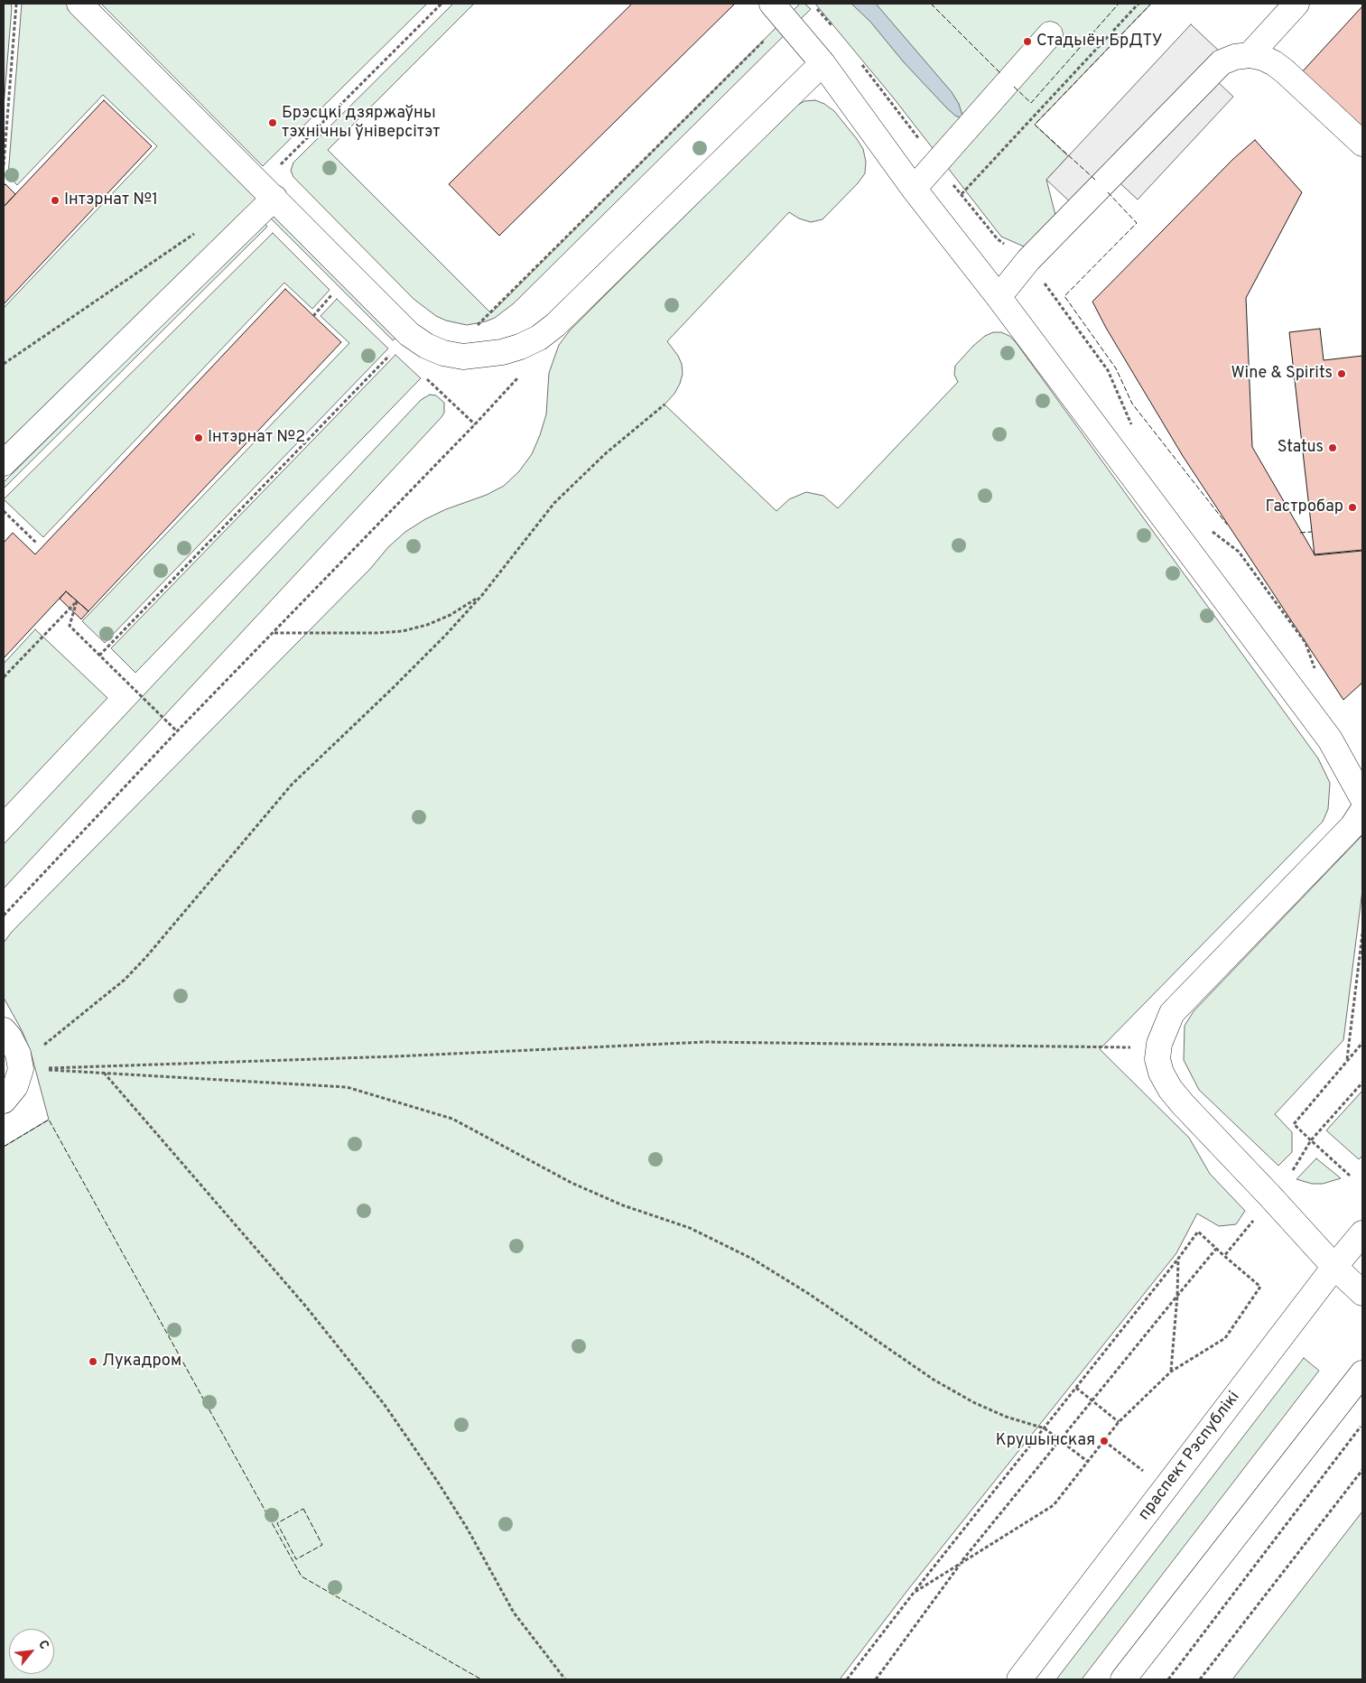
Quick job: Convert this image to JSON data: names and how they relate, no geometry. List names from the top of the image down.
{
  "streets": {
    "main road": ["праспект Рэспублікі"]
  },
  "places": [
    "Стадыён БрДТУ",
    "Брэсцкі дзяржаўны тэхнічны ўніверсітэт",
    "Інтэрнат №1",
    "Wine & Spirits",
    "Інтэрнат №2",
    "Status",
    "Гастробар",
    "Лукадром",
    "Крушынская"
  ],
  "north": "top right"
}
